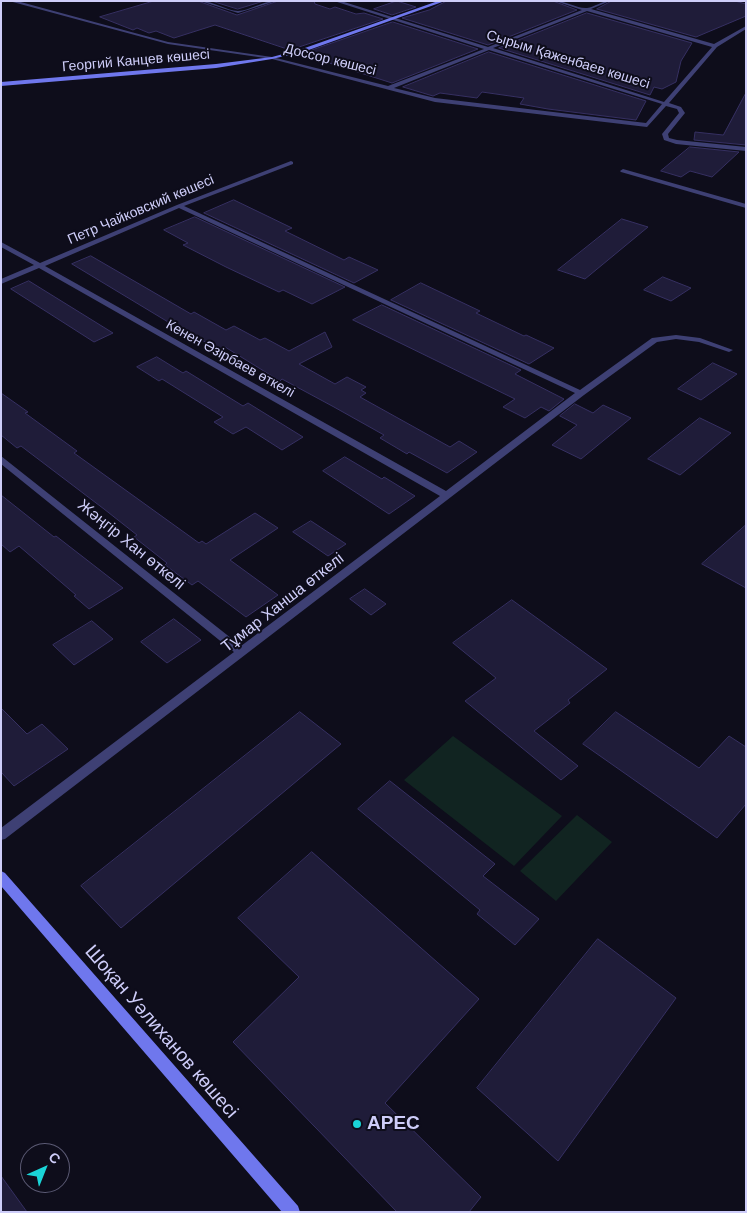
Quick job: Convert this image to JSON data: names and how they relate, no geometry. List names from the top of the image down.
{
  "streets": {
    "main road": ["Георгий Канцев көшесі", "Шоқан Уәлиханов көшесі"],
    "street": [
      "Доссор көшесі",
      "Сырым Қаженбаев көшесі",
      "Петр Чайковский көшесі",
      "Кенен Әзірбаев өткелі",
      "Жәңгір Хан өткелі",
      "Тұмар Ханша өткелі"
    ]
  },
  "crossings": [
    ["Доссор көшесі", "Сырым Қаженбаев көшесі"],
    ["Доссор көшесі", "Георгий Канцев көшесі"],
    ["Сырым Қаженбаев көшесі", "Георгий Канцев көшесі"],
    ["Петр Чайковский көшесі", "Кенен Әзірбаев өткелі"],
    ["Кенен Әзірбаев өткелі", "Тұмар Ханша өткелі"],
    ["Жәңгір Хан өткелі", "Тұмар Ханша өткелі"]
  ],
  "places": ["APEC"],
  "north": "top right"
}
